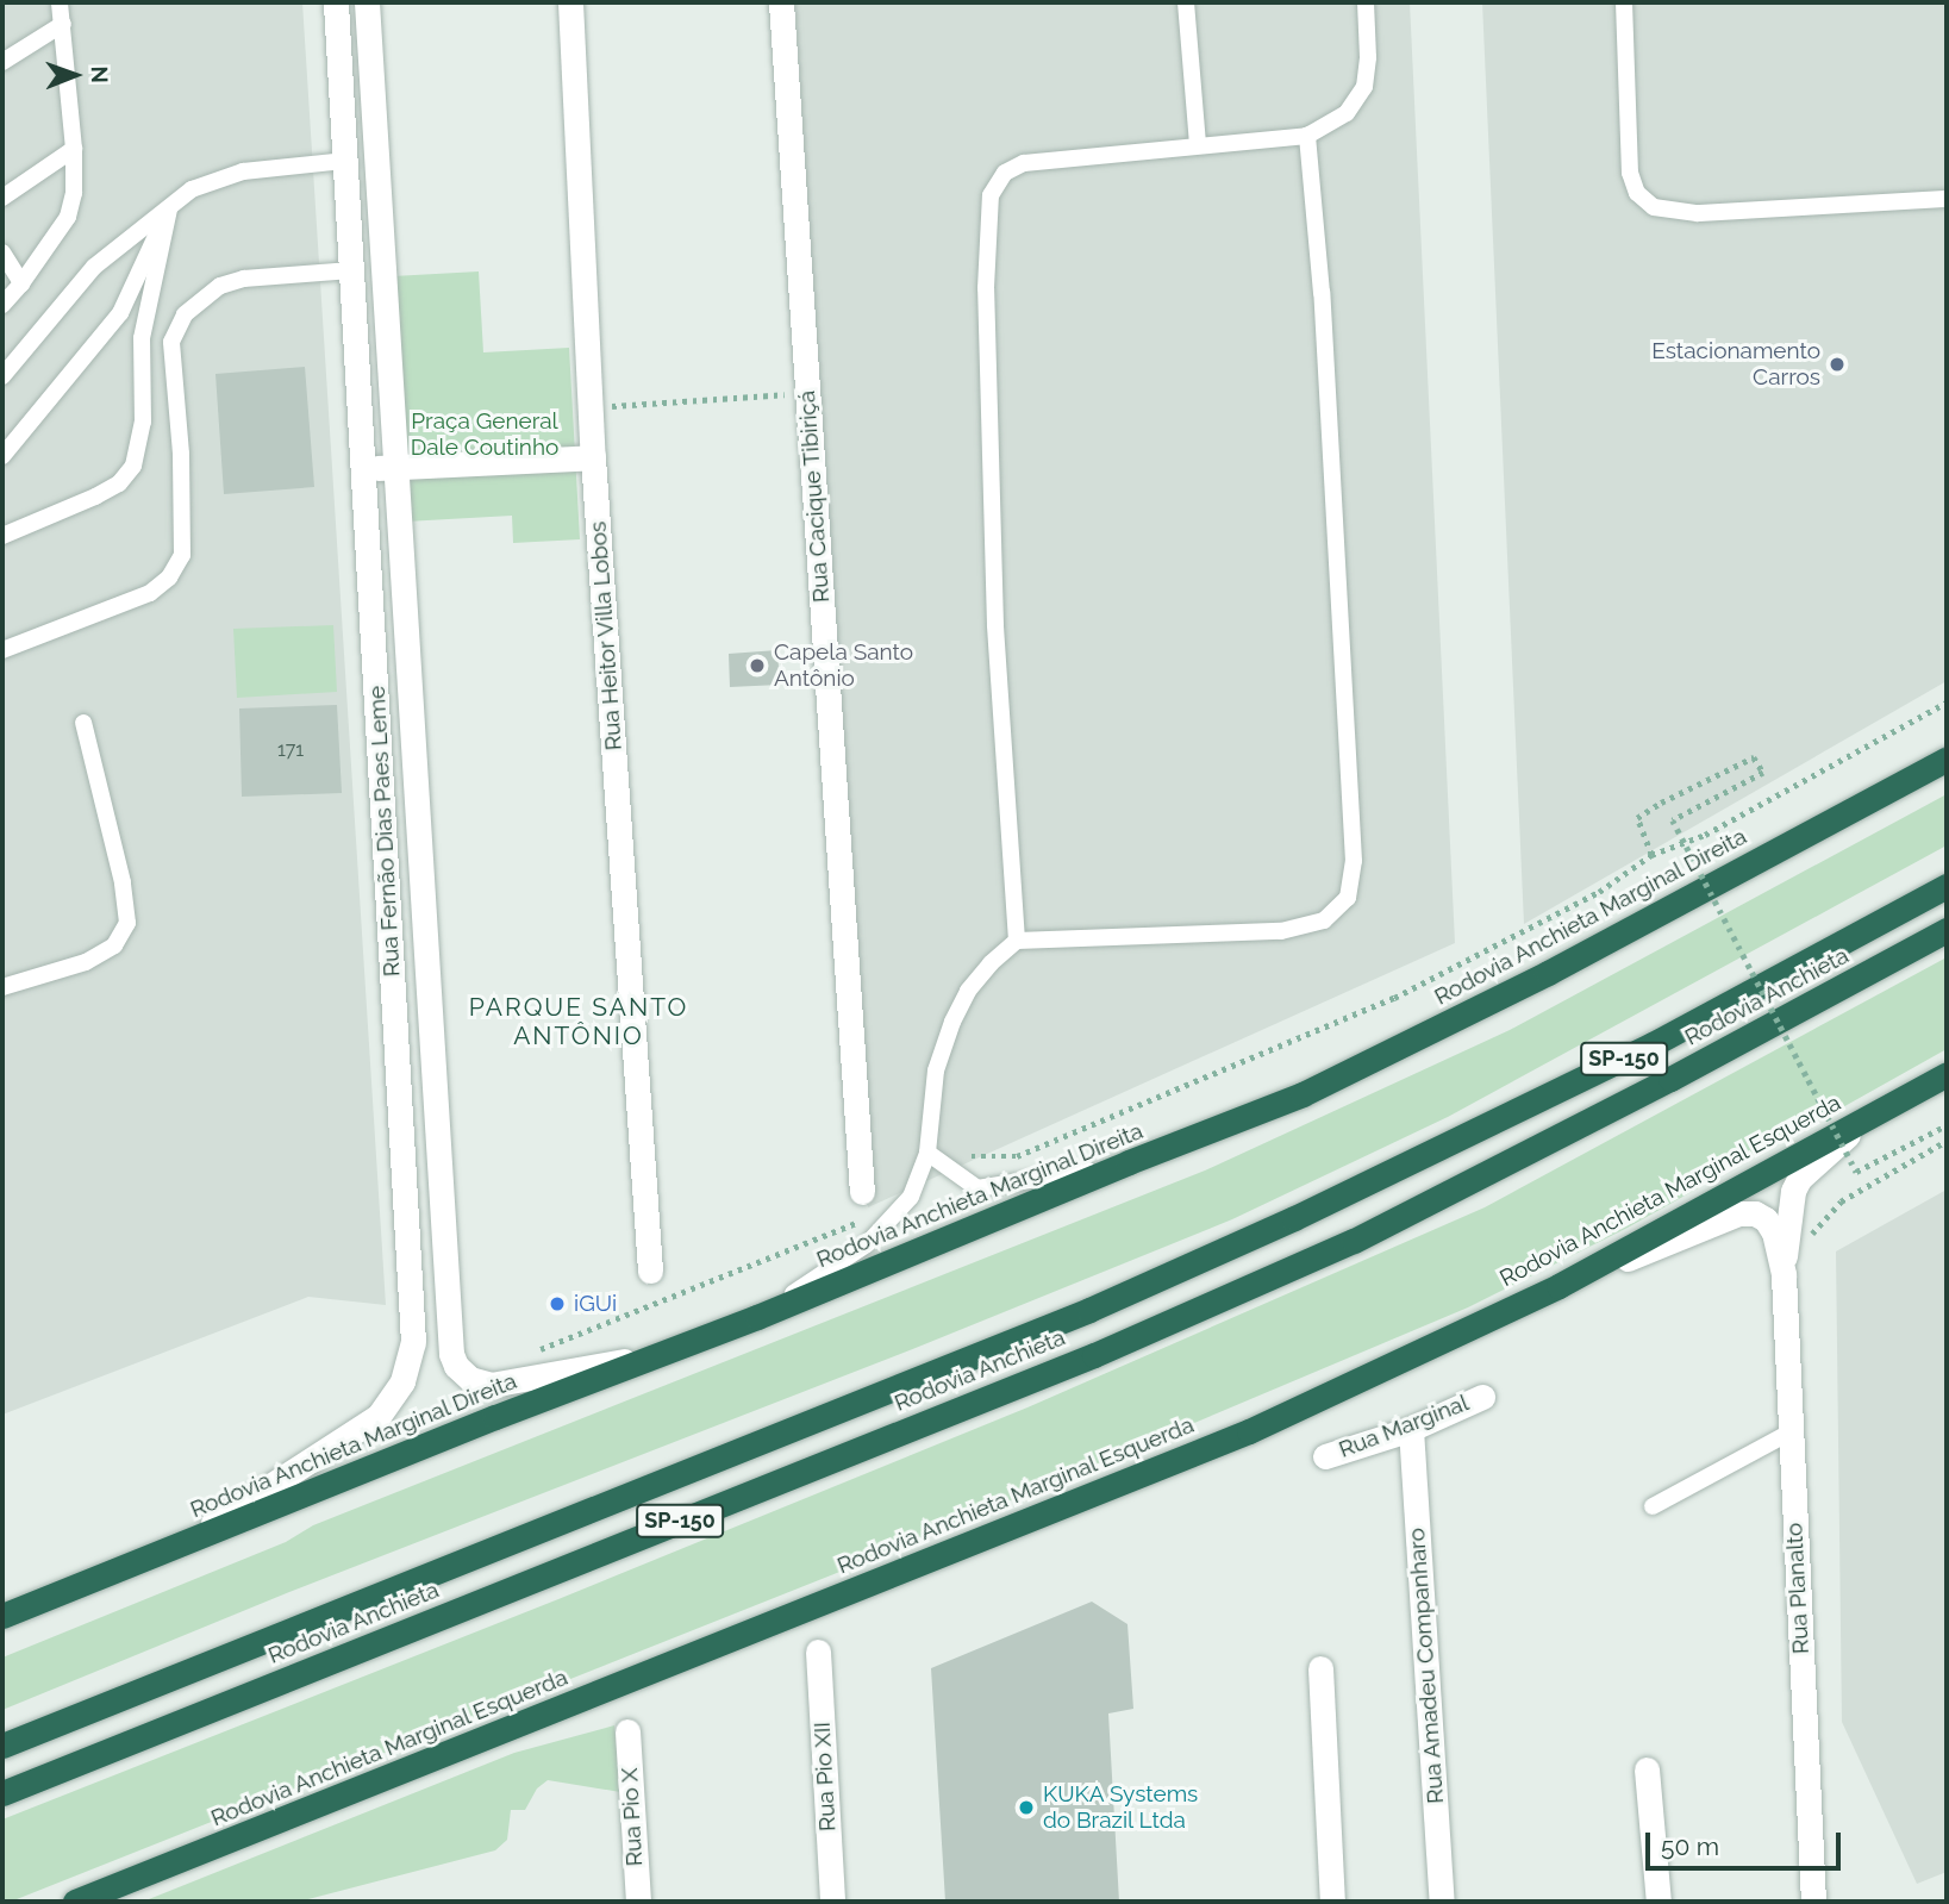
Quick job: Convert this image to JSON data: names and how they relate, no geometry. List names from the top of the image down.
{
  "streets": {
    "highway": [
      "Rodovia Anchieta Marginal Direita",
      "Rodovia Anchieta",
      "SP-150",
      "Rodovia Anchieta Marginal Esquerda"
    ],
    "street": [
      "Rua Cacique Tibiriçá",
      "Rua Heitor Villa Lobos",
      "Rua Fernão Dias Paes Leme",
      "Rua Marginal",
      "Rua Planalto",
      "Rua Amadeu Companharo",
      "Rua Pio XII",
      "Rua Pio X"
    ]
  },
  "crossings": [
    ["Rua Fernão Dias Paes Leme", "Rodovia Anchieta Marginal Direita"],
    ["Rodovia Anchieta Marginal Esquerda", "Rua Planalto"],
    ["Rua Marginal", "Rua Amadeu Companharo"]
  ],
  "districts": ["PARQUE SANTO ANTÔNIO"],
  "parks": ["Praça General Dale Coutinho"],
  "places": [
    "Estacionamento Carros",
    "Capela Santo Antônio",
    "iGUi",
    "KUKA Systems do Brazil Ltda"
  ],
  "house_numbers": ["171"],
  "scale_bar": "50 m",
  "north": "right"
}
